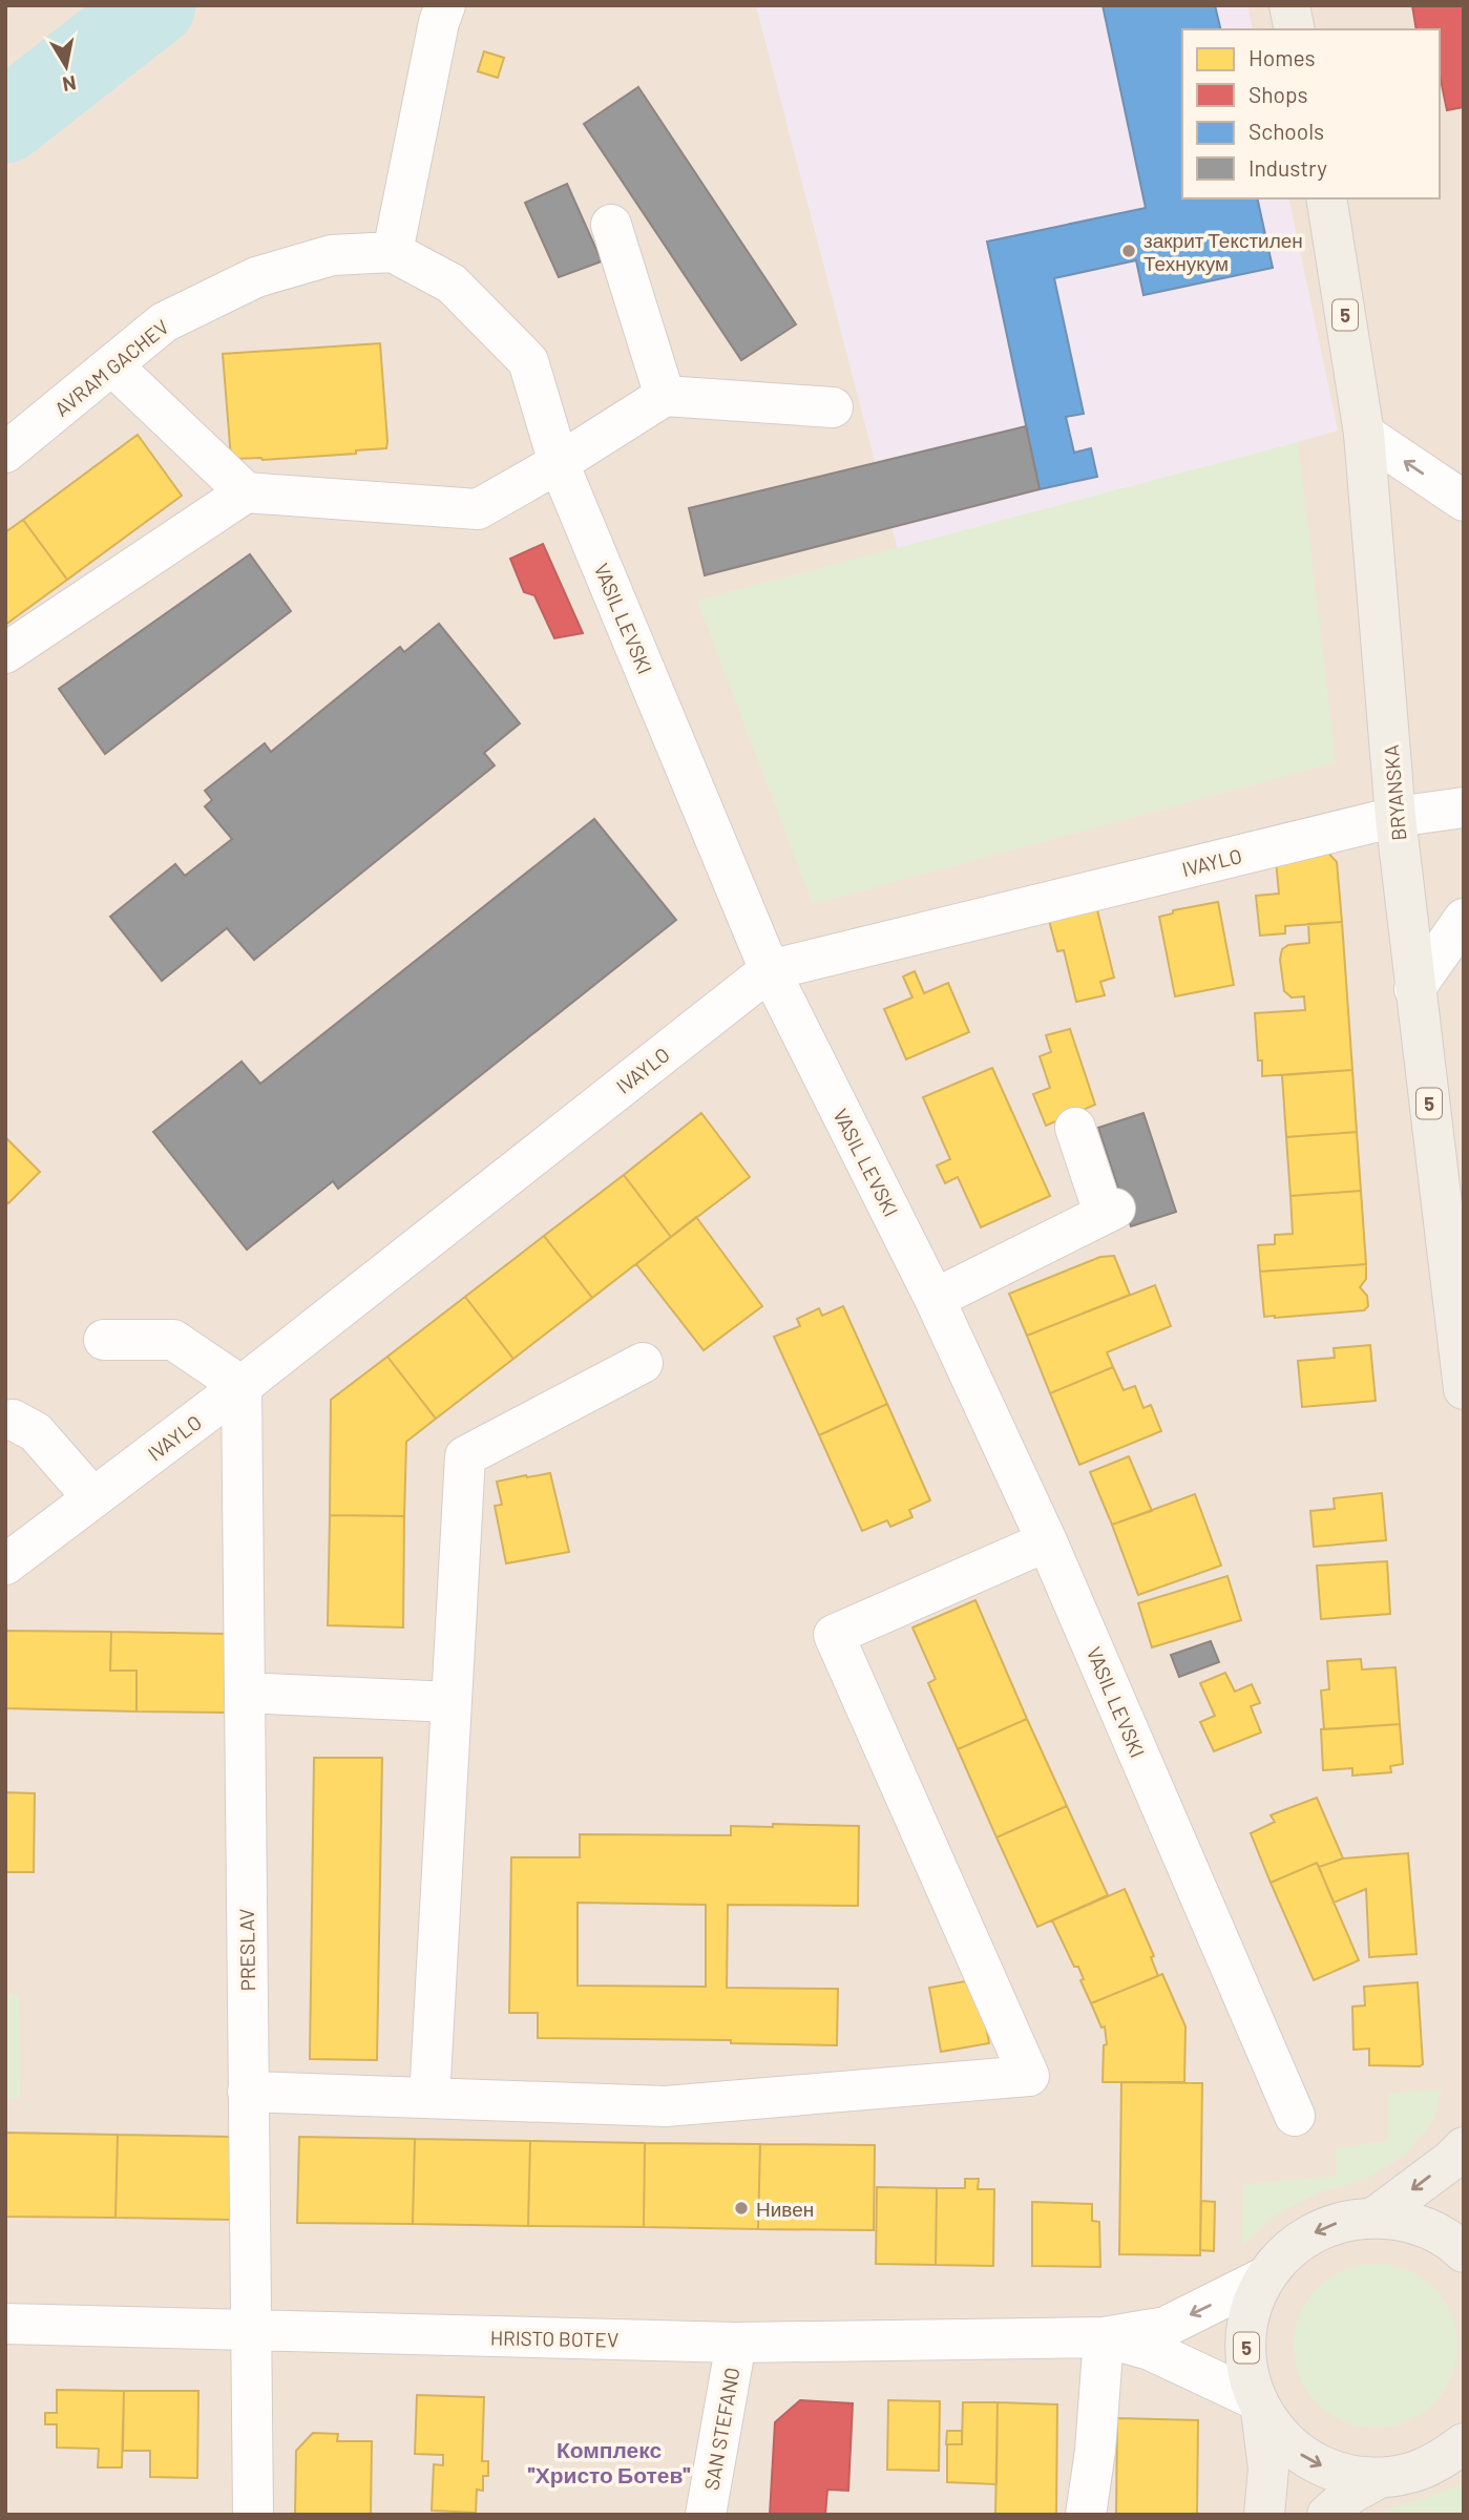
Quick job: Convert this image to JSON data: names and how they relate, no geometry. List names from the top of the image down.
{
  "streets": {
    "main road": ["5", "BRYANSKA"],
    "street": [
      "AVRAM GACHEV",
      "VASIL LEVSKI",
      "IVAYLO",
      "PRESLAV",
      "HRISTO BOTEV",
      "SAN STEFANO"
    ]
  },
  "crossings": [
    ["5", "HRISTO BOTEV"],
    ["AVRAM GACHEV", "VASIL LEVSKI"],
    ["VASIL LEVSKI", "IVAYLO"],
    ["BRYANSKA", "IVAYLO"],
    ["IVAYLO", "PRESLAV"],
    ["PRESLAV", "HRISTO BOTEV"],
    ["HRISTO BOTEV", "SAN STEFANO"]
  ],
  "districts": ["Комплекс ''Христо Ботев''"],
  "places": ["закрит Текстилен Технукум", "Нивен"],
  "legend": [
    "Homes",
    "Shops",
    "Schools",
    "Industry"
  ],
  "north": "bottom"
}
